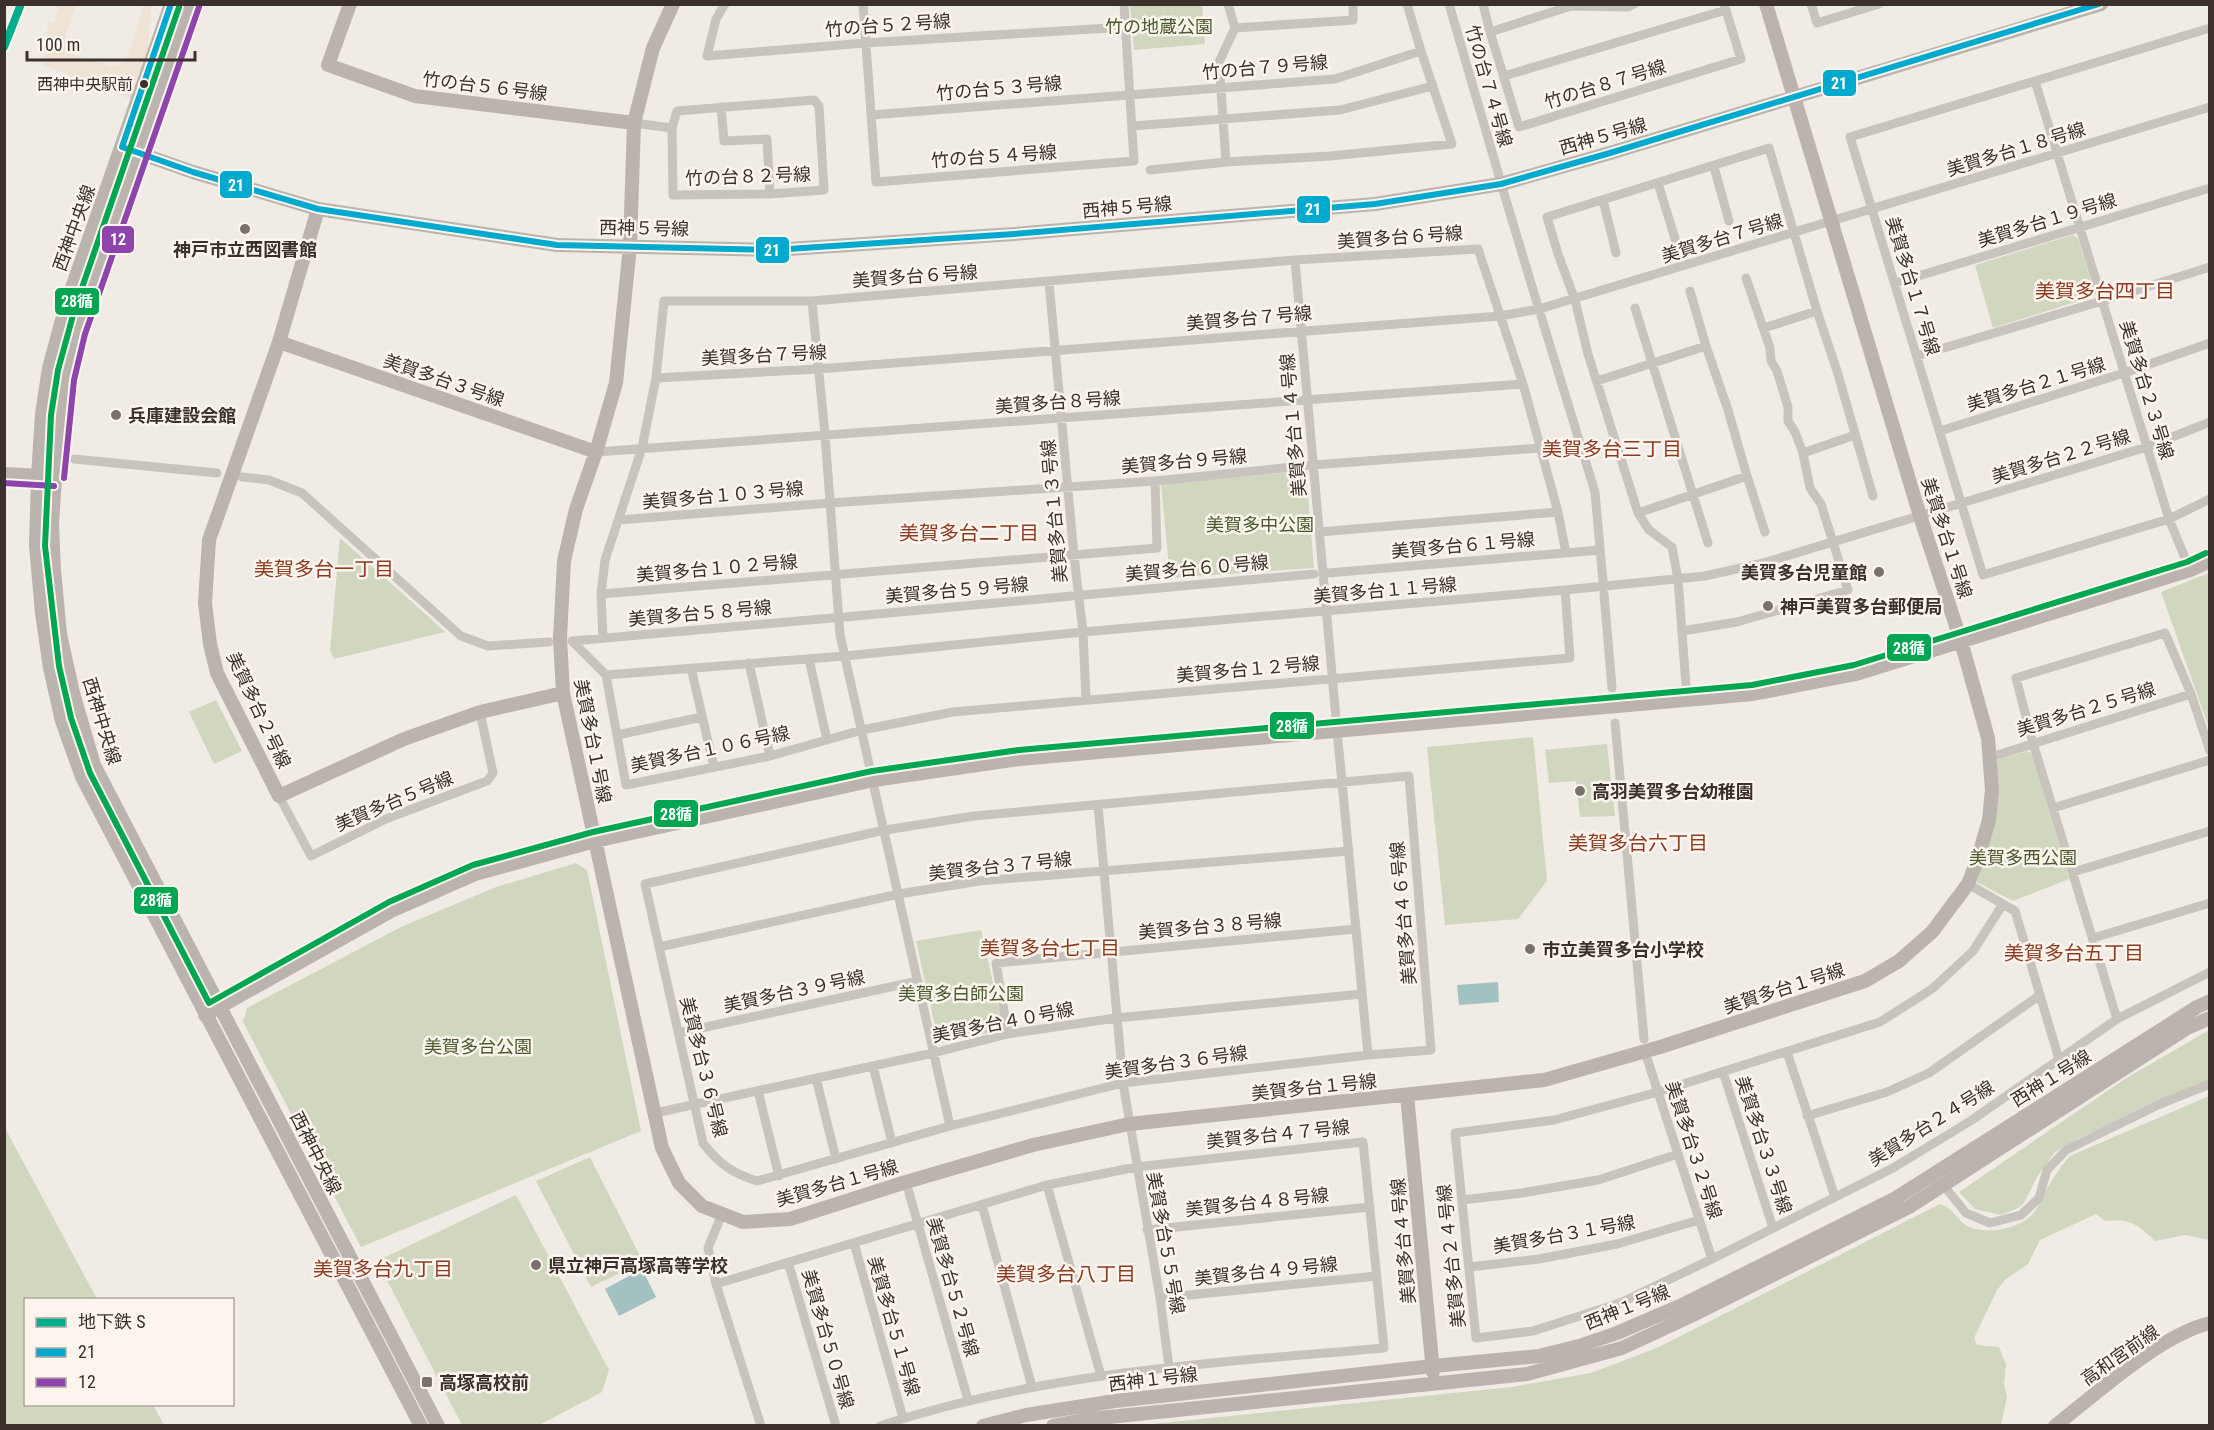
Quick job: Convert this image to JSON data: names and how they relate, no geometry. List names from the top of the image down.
{
  "streets": {
    "street": [
      "竹の台５２号線",
      "竹の台７９号線",
      "竹の台８７号線",
      "竹の台５６号線",
      "竹の台７４号線",
      "竹の台５３号線",
      "西神５号線",
      "美賀多台１８号線",
      "竹の台５４号線",
      "竹の台８２号線",
      "美賀多台１９号線",
      "西神中央線",
      "美賀多台６号線",
      "美賀多台７号線",
      "美賀多台１７号線",
      "美賀多台３号線",
      "美賀多台２１号線",
      "美賀多台２３号線",
      "美賀多台８号線",
      "美賀多台１４号線",
      "美賀多台２２号線",
      "美賀多台９号線",
      "美賀多台１０３号線",
      "美賀多台１３号線",
      "美賀多台１号線",
      "美賀多台６１号線",
      "美賀多台１０２号線",
      "美賀多台６０号線",
      "美賀多台５９号線",
      "美賀多台１１号線",
      "美賀多台５８号線",
      "美賀多台１２号線",
      "美賀多台２５号線",
      "美賀多台２号線",
      "美賀多台１０６号線",
      "美賀多台５号線",
      "美賀多台３７号線",
      "美賀多台４６号線",
      "美賀多台３８号線",
      "美賀多台３９号線",
      "美賀多台４０号線",
      "美賀多台３６号線",
      "西神１号線",
      "美賀多台２４号線",
      "美賀多台４７号線",
      "美賀多台３３号線",
      "美賀多台３２号線",
      "美賀多台４８号線",
      "美賀多台３１号線",
      "美賀多台４号線",
      "美賀多台５５号線",
      "美賀多台４９号線",
      "美賀多台５２号線",
      "美賀多台５１号線",
      "美賀多台５０号線",
      "高和宮前線"
    ]
  },
  "crossings": [
    ["竹の台５２号線", "竹の台５４号線"],
    ["竹の台７９号線", "竹の台５３号線"],
    ["竹の台７９号線", "竹の台５４号線"],
    ["竹の台５６号線", "美賀多台１号線"],
    ["竹の台５３号線", "竹の台５４号線"],
    ["西神５号線", "西神中央線"],
    ["西神５号線", "美賀多台１号線"],
    ["西神５号線", "美賀多台２号線"],
    ["美賀多台１８号線", "美賀多台７号線"],
    ["美賀多台１８号線", "美賀多台１７号線"],
    ["美賀多台１８号線", "美賀多台２３号線"],
    ["美賀多台１８号線", "美賀多台１号線"],
    ["美賀多台１９号線", "美賀多台１７号線"],
    ["美賀多台１９号線", "美賀多台２３号線"],
    ["美賀多台６号線", "美賀多台７号線"],
    ["美賀多台６号線", "美賀多台８号線"],
    ["美賀多台６号線", "美賀多台１４号線"],
    ["美賀多台６号線", "美賀多台９号線"],
    ["美賀多台６号線", "美賀多台１３号線"],
    ["美賀多台６号線", "美賀多台６１号線"],
    ["美賀多台７号線", "美賀多台１４号線"],
    ["美賀多台７号線", "美賀多台１３号線"],
    ["美賀多台７号線", "美賀多台１号線"],
    ["美賀多台１７号線", "美賀多台２１号線"],
    ["美賀多台１７号線", "美賀多台２３号線"],
    ["美賀多台１７号線", "美賀多台２２号線"],
    ["美賀多台３号線", "美賀多台８号線"],
    ["美賀多台３号線", "美賀多台１号線"],
    ["美賀多台３号線", "美賀多台２号線"],
    ["美賀多台２１号線", "美賀多台２３号線"],
    ["美賀多台２３号線", "美賀多台２２号線"],
    ["美賀多台８号線", "美賀多台１４号線"],
    ["美賀多台８号線", "美賀多台１３号線"],
    ["美賀多台８号線", "美賀多台１号線"],
    ["美賀多台１４号線", "美賀多台９号線"],
    ["美賀多台１４号線", "美賀多台１１号線"],
    ["美賀多台１４号線", "美賀多台１２号線"],
    ["美賀多台２２号線", "美賀多台１号線"],
    ["美賀多台２２号線", "美賀多台１１号線"],
    ["美賀多台９号線", "美賀多台１０３号線"],
    ["美賀多台９号線", "美賀多台１３号線"],
    ["美賀多台９号線", "美賀多台１０２号線"],
    ["美賀多台１３号線", "美賀多台１０２号線"],
    ["美賀多台１３号線", "美賀多台１１号線"],
    ["美賀多台１３号線", "美賀多台１２号線"],
    ["美賀多台１号線", "美賀多台１１号線"],
    ["美賀多台１号線", "美賀多台２５号線"],
    ["美賀多台１号線", "美賀多台２号線"],
    ["美賀多台１号線", "美賀多台４０号線"],
    ["美賀多台１号線", "美賀多台３２号線"],
    ["美賀多台１号線", "美賀多台４号線"],
    ["美賀多台１号線", "美賀多台５５号線"],
    ["美賀多台１号線", "美賀多台５２号線"],
    ["美賀多台１１号線", "美賀多台１２号線"],
    ["美賀多台５８号線", "美賀多台１０６号線"],
    ["美賀多台１２号線", "美賀多台１０６号線"],
    ["美賀多台２号線", "美賀多台５号線"],
    ["美賀多台３７号線", "美賀多台３６号線"],
    ["美賀多台３７号線", "美賀多台５５号線"],
    ["美賀多台４６号線", "美賀多台３６号線"],
    ["美賀多台３８号線", "美賀多台４０号線"],
    ["美賀多台３８号線", "美賀多台５５号線"],
    ["美賀多台３９号線", "美賀多台３６号線"],
    ["美賀多台４０号線", "美賀多台３６号線"],
    ["美賀多台４０号線", "美賀多台５５号線"],
    ["美賀多台３６号線", "美賀多台５５号線"],
    ["西神１号線", "美賀多台４号線"],
    ["美賀多台２４号線", "美賀多台３３号線"],
    ["美賀多台２４号線", "美賀多台３２号線"],
    ["美賀多台２４号線", "美賀多台３１号線"],
    ["美賀多台４７号線", "美賀多台４８号線"],
    ["美賀多台４７号線", "美賀多台５５号線"],
    ["美賀多台４７号線", "美賀多台４９号線"],
    ["美賀多台４７号線", "美賀多台５２号線"],
    ["美賀多台４７号線", "美賀多台５１号線"],
    ["美賀多台４７号線", "美賀多台５０号線"],
    ["美賀多台３２号線", "美賀多台３１号線"],
    ["美賀多台４８号線", "美賀多台５５号線"],
    ["美賀多台５５号線", "美賀多台４９号線"]
  ],
  "districts": [
    "美賀多台四丁目",
    "美賀多台三丁目",
    "美賀多台二丁目",
    "美賀多台一丁目",
    "美賀多台六丁目",
    "美賀多台七丁目",
    "美賀多台五丁目",
    "美賀多台九丁目",
    "美賀多台八丁目"
  ],
  "parks": [
    "竹の地蔵公園",
    "美賀多中公園",
    "美賀多西公園",
    "美賀多白師公園",
    "美賀多台公園"
  ],
  "places": {
    "other": [
      "西神中央駅前",
      "神戸市立西図書館",
      "兵庫建設会館",
      "美賀多台児童館",
      "神戸美賀多台郵便局",
      "高羽美賀多台幼稚園",
      "市立美賀多台小学校",
      "県立神戸高塚高等学校"
    ],
    "transit": ["高塚高校前"]
  },
  "lines": [
    "metro line S",
    "transit line 21",
    "transit line 12",
    "transit line 28循"
  ],
  "legend": ["地下鉄 S", "21", "12"],
  "scale_bar": "100 m"
}
